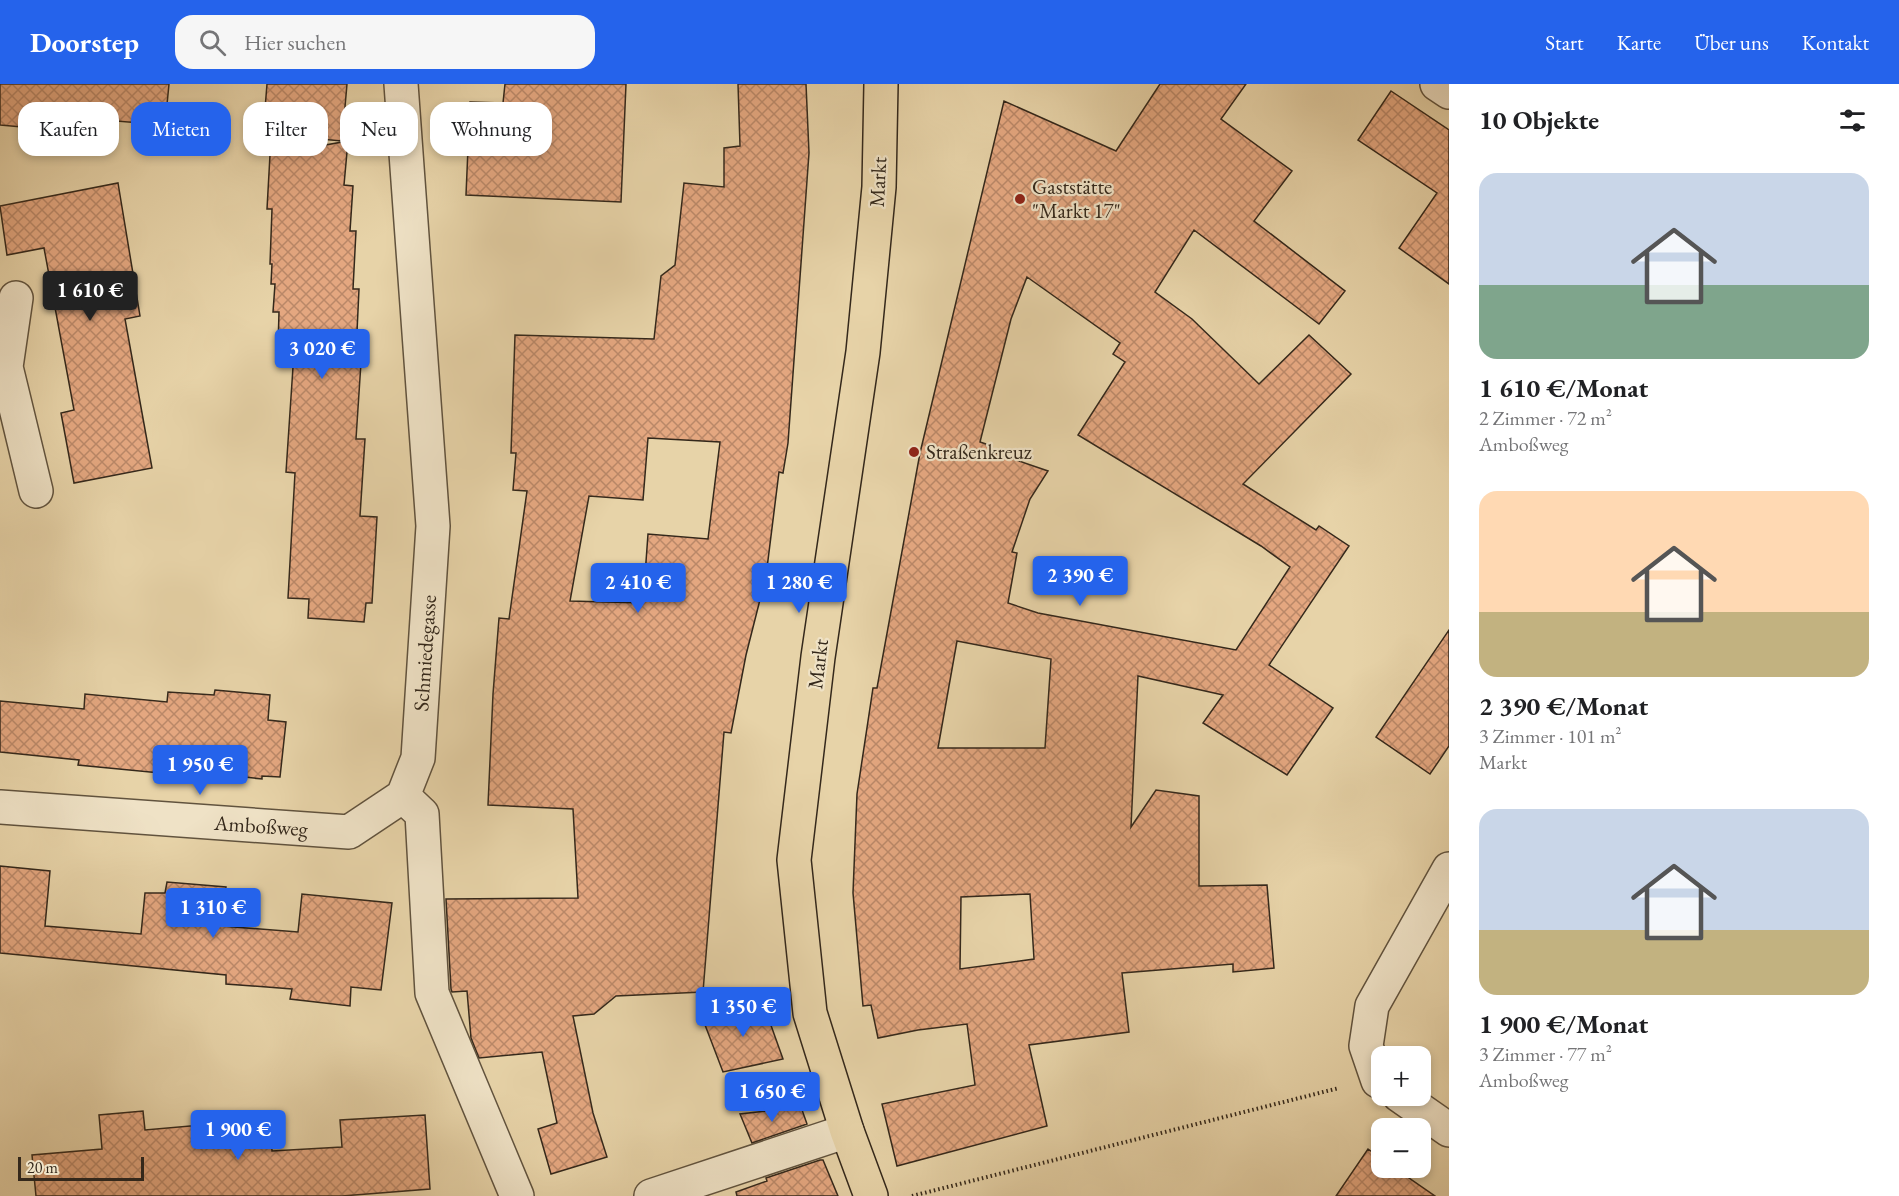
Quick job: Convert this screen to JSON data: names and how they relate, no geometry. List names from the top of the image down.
{
  "streets": {
    "main road": ["Markt"],
    "street": ["Schmiedegasse", "Amboßweg"]
  },
  "crossings": [
    ["Schmiedegasse", "Amboßweg"]
  ],
  "places": ["Gaststätte \"Markt 17\"", "Straßenkreuz"],
  "scale_bar": "20 m",
  "page": {
    "header": "Doorstep",
    "search": "Hier suchen",
    "nav": [
      "Start",
      "Karte",
      "Über uns",
      "Kontakt"
    ],
    "heading": "10 Objekte",
    "chip": [
      "Kaufen",
      "Mieten",
      "Filter",
      "Neu",
      "Wohnung"
    ],
    "list": [
      {
        "name": "1 610 €/Monat",
        "note": "2 Zimmer · 72 m² · Amboßweg"
      },
      {
        "name": "2 390 €/Monat",
        "note": "3 Zimmer · 101 m² · Markt"
      },
      {
        "name": "1 900 €/Monat",
        "note": "3 Zimmer · 77 m² · Amboßweg"
      }
    ],
    "price": [
      "1 610 €",
      "3 020 €",
      "2 390 €",
      "2 410 €",
      "1 280 €",
      "1 950 €",
      "1 310 €",
      "1 350 €",
      "1 650 €",
      "1 900 €"
    ],
    "map_buttons": ["+", "−"],
    "scale": "20 m"
  }
}
